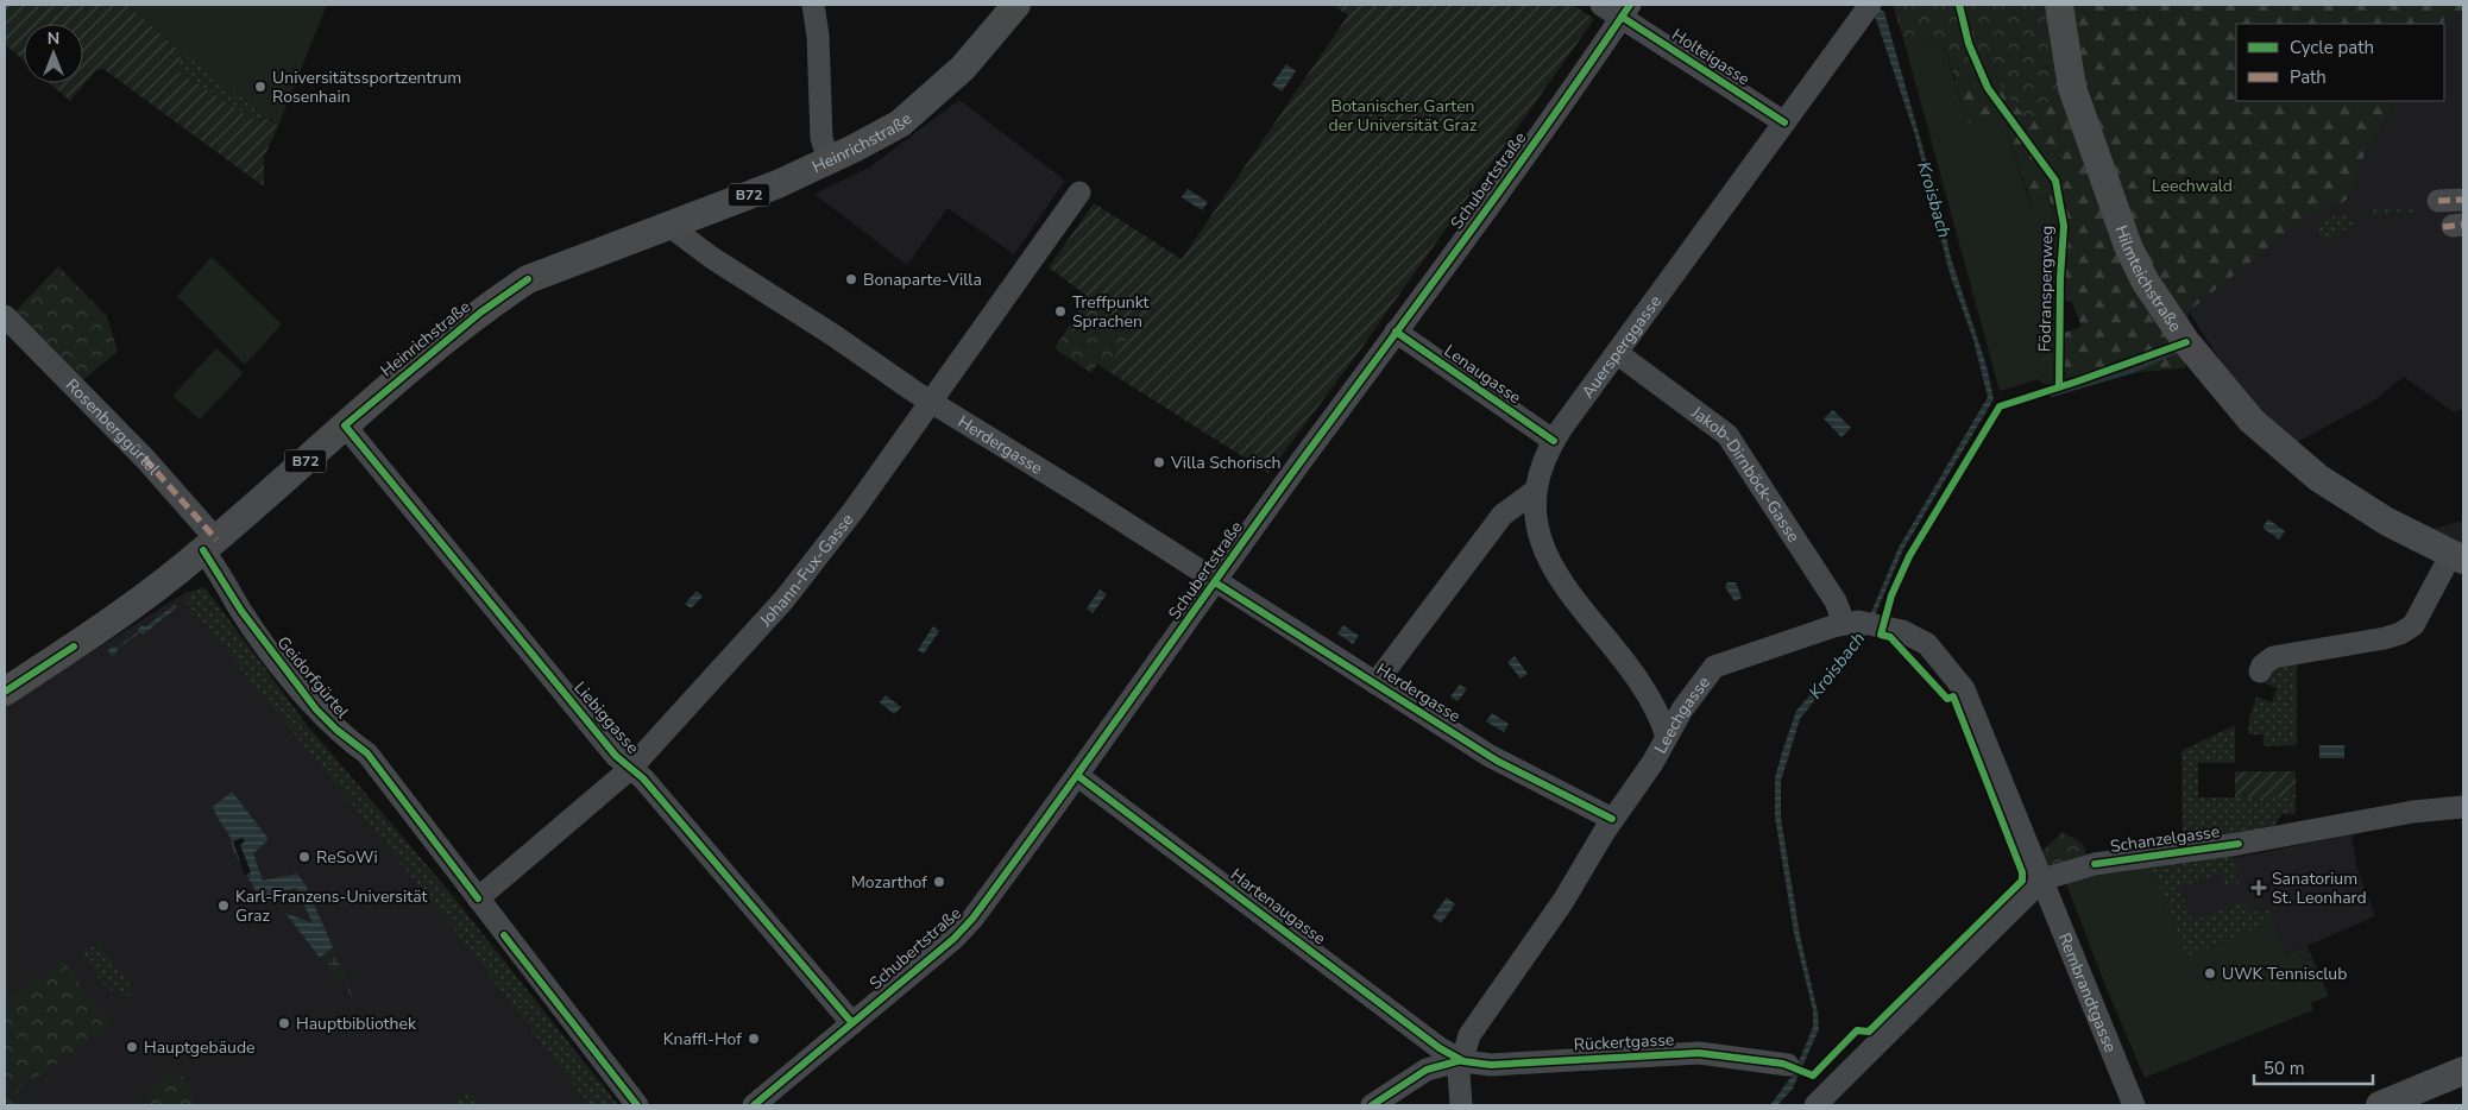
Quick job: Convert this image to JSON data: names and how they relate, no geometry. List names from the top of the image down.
{
  "streets": {
    "main road": ["Heinrichstraße", "B72", "Hilmteichstraße"],
    "street": [
      "Holteigasse",
      "Schubertstraße",
      "Auersperggasse",
      "Lenaugasse",
      "Rosenberggürtel",
      "Herdergasse",
      "Jakob-Dirnböck-Gasse",
      "Johann-Fux-Gasse",
      "Geidorfgürtel",
      "Leechgasse",
      "Liebiggasse",
      "Schanzelgasse",
      "Hartenaugasse",
      "Rembrandtgasse",
      "Rückertgasse"
    ],
    "cycle path": ["Födranspergweg"]
  },
  "crossings": [
    ["Holteigasse", "Schubertstraße"],
    ["Holteigasse", "Auersperggasse"],
    ["Heinrichstraße", "Rosenberggürtel"],
    ["Heinrichstraße", "Herdergasse"],
    ["Heinrichstraße", "Geidorfgürtel"],
    ["Heinrichstraße", "Liebiggasse"],
    ["Schubertstraße", "Lenaugasse"],
    ["Schubertstraße", "Herdergasse"],
    ["Schubertstraße", "Liebiggasse"],
    ["Schubertstraße", "Hartenaugasse"],
    ["Auersperggasse", "Lenaugasse"],
    ["Auersperggasse", "Jakob-Dirnböck-Gasse"],
    ["Rosenberggürtel", "Geidorfgürtel"],
    ["Herdergasse", "Johann-Fux-Gasse"],
    ["Herdergasse", "Leechgasse"],
    ["Jakob-Dirnböck-Gasse", "Leechgasse"],
    ["Johann-Fux-Gasse", "Geidorfgürtel"],
    ["Johann-Fux-Gasse", "Liebiggasse"],
    ["Leechgasse", "Hartenaugasse"],
    ["Leechgasse", "Rückertgasse"],
    ["Schanzelgasse", "Rembrandtgasse"],
    ["Hartenaugasse", "Rückertgasse"]
  ],
  "water": ["Kroisbach"],
  "parks": ["Botanischer Garten der Universität Graz", "Leechwald"],
  "places": {
    "other": [
      "Universitätssportzentrum Rosenhain",
      "Bonaparte-Villa",
      "Treffpunkt Sprachen",
      "Villa Schorisch",
      "ReSoWi",
      "Mozarthof",
      "Karl-Franzens-Universität Graz",
      "UWK Tennisclub",
      "Hauptbibliothek",
      "Knaffl-Hof",
      "Hauptgebäude"
    ],
    "health": ["Sanatorium St. Leonhard"]
  },
  "legend": ["Cycle path", "Path"],
  "scale_bar": "50 m",
  "north": "top"
}
